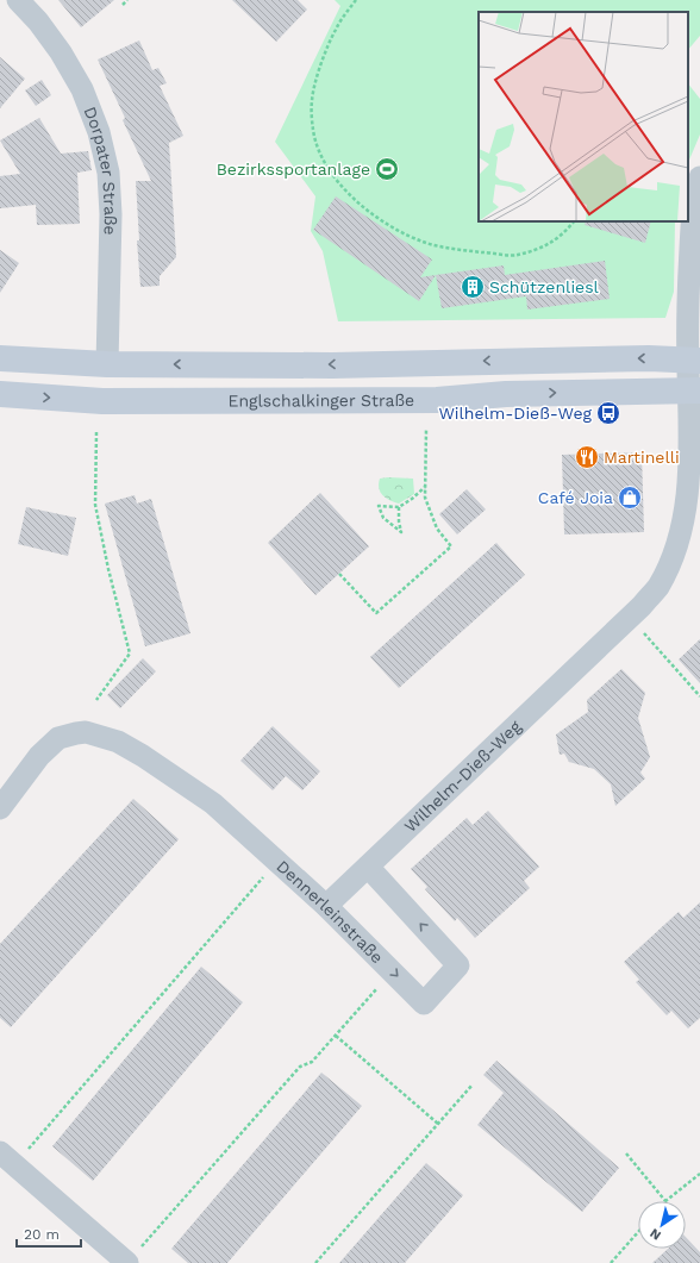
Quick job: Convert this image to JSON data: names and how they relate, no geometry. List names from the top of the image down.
{
  "streets": {
    "main road": ["Englschalkinger Straße"],
    "street": ["Dorpater Straße", "Wilhelm-Dieß-Weg", "Dennerleinstraße"]
  },
  "crossings": [
    ["Englschalkinger Straße", "Wilhelm-Dieß-Weg"],
    ["Wilhelm-Dieß-Weg", "Dennerleinstraße"]
  ],
  "places": {
    "sports": ["Bezirkssportanlage"],
    "building": ["Schützenliesl"],
    "bus stop": ["Wilhelm-Dieß-Weg"],
    "restaurant": ["Martinelli"],
    "shop": ["Café Joia"]
  },
  "scale_bar": "20 m",
  "north": "bottom left"
}
